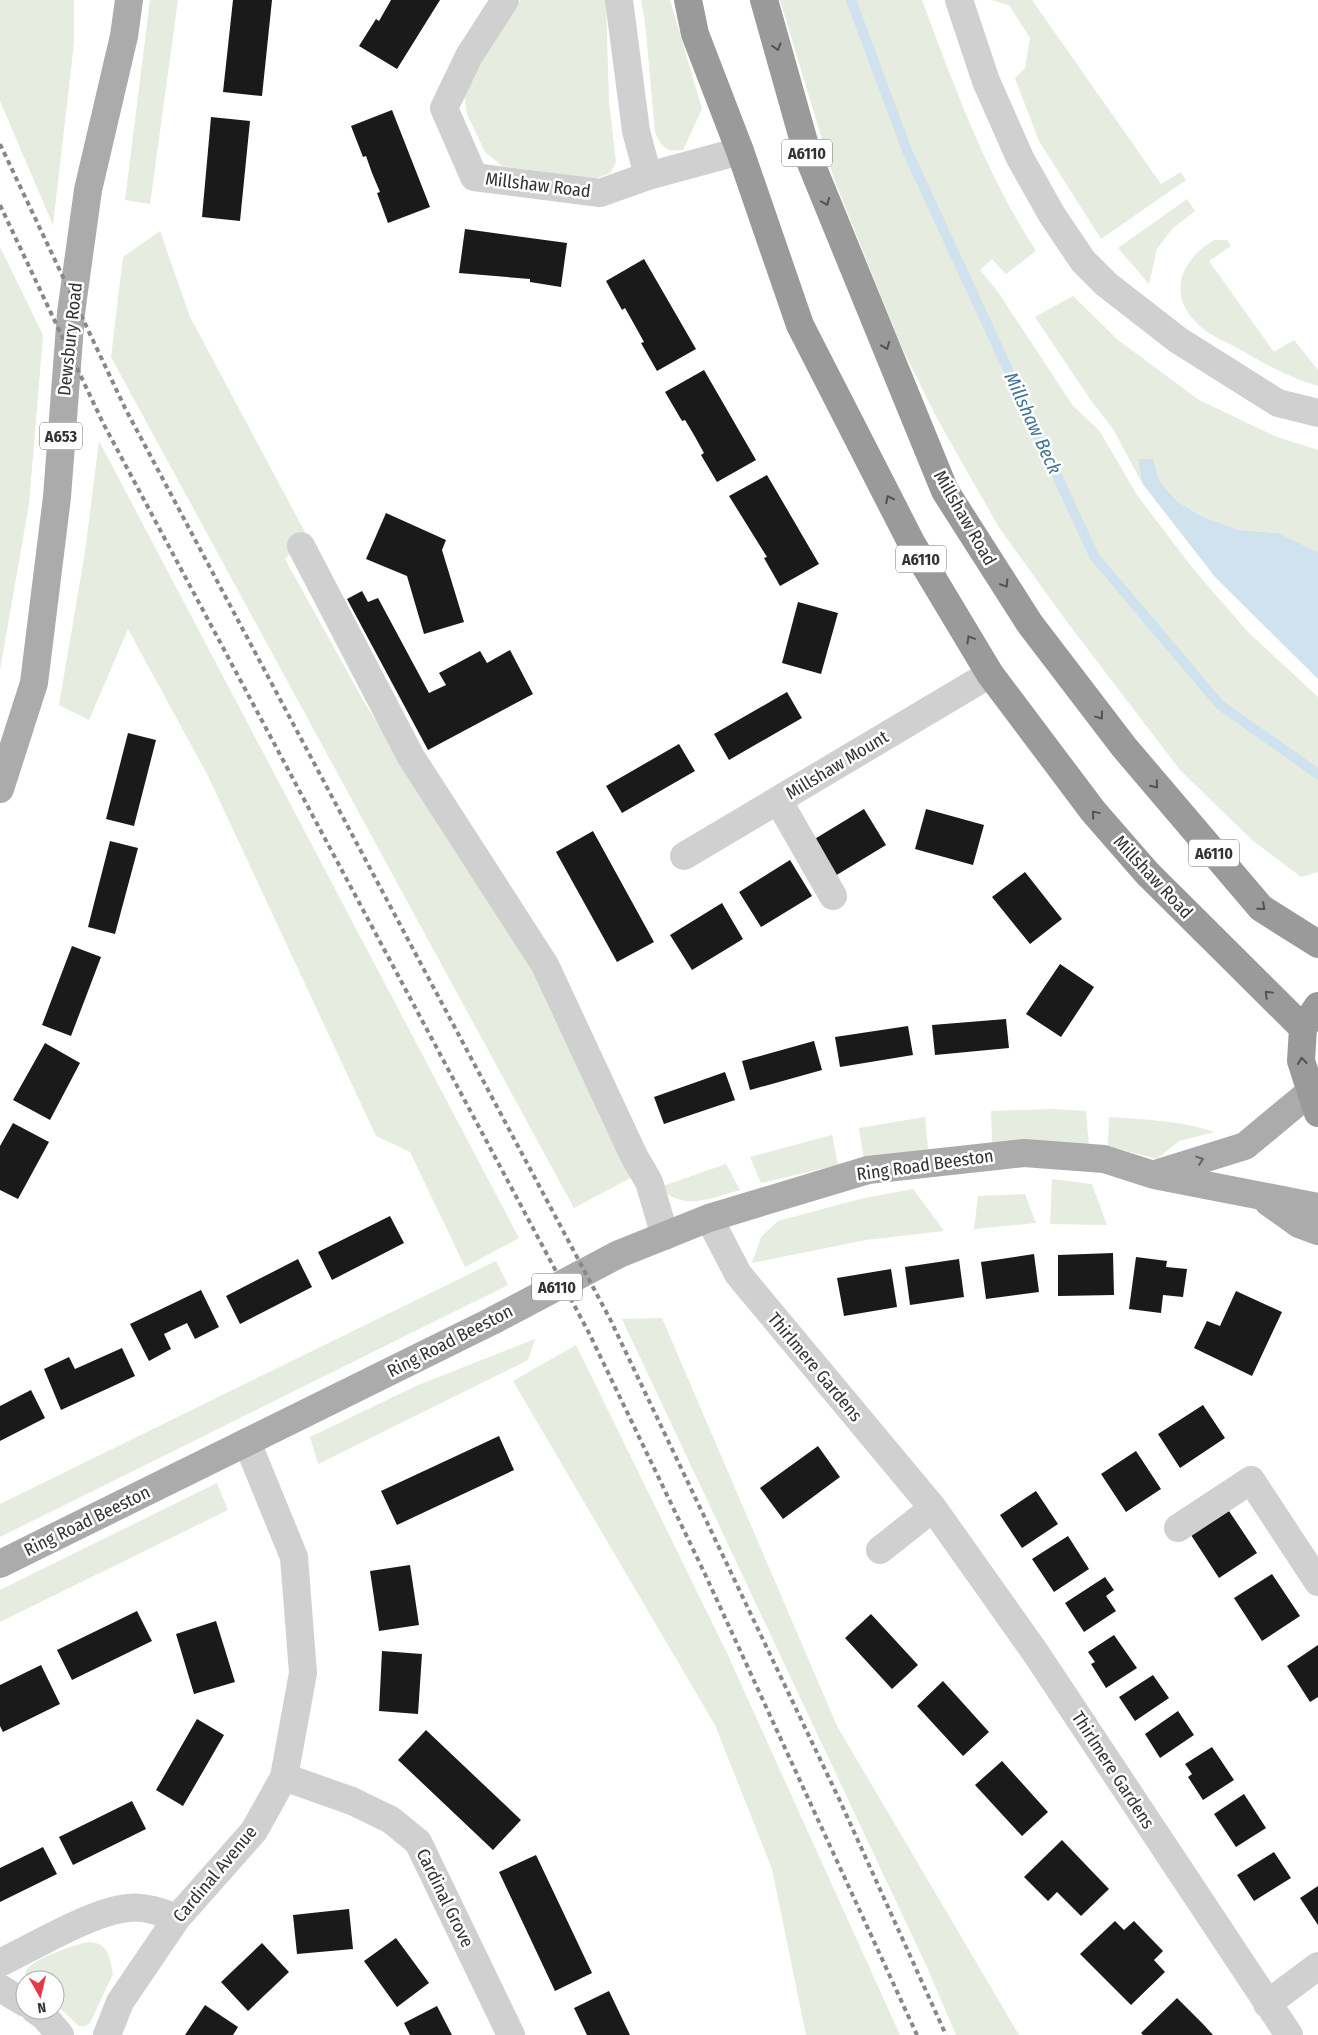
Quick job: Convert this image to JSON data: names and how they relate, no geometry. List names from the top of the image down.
{
  "streets": {
    "highway": ["A6110", "Millshaw Road"],
    "main road": ["Dewsbury Road", "A653", "Ring Road Beeston"],
    "street": [
      "Millshaw Mount",
      "Thirlmere Gardens",
      "Cardinal Avenue",
      "Cardinal Grove"
    ]
  },
  "crossings": [
    ["Millshaw Road", "Millshaw Mount"],
    ["Ring Road Beeston", "Thirlmere Gardens"],
    ["Ring Road Beeston", "Cardinal Avenue"],
    ["Cardinal Avenue", "Cardinal Grove"]
  ],
  "water": ["Millshaw Beck"],
  "north": "bottom"
}
